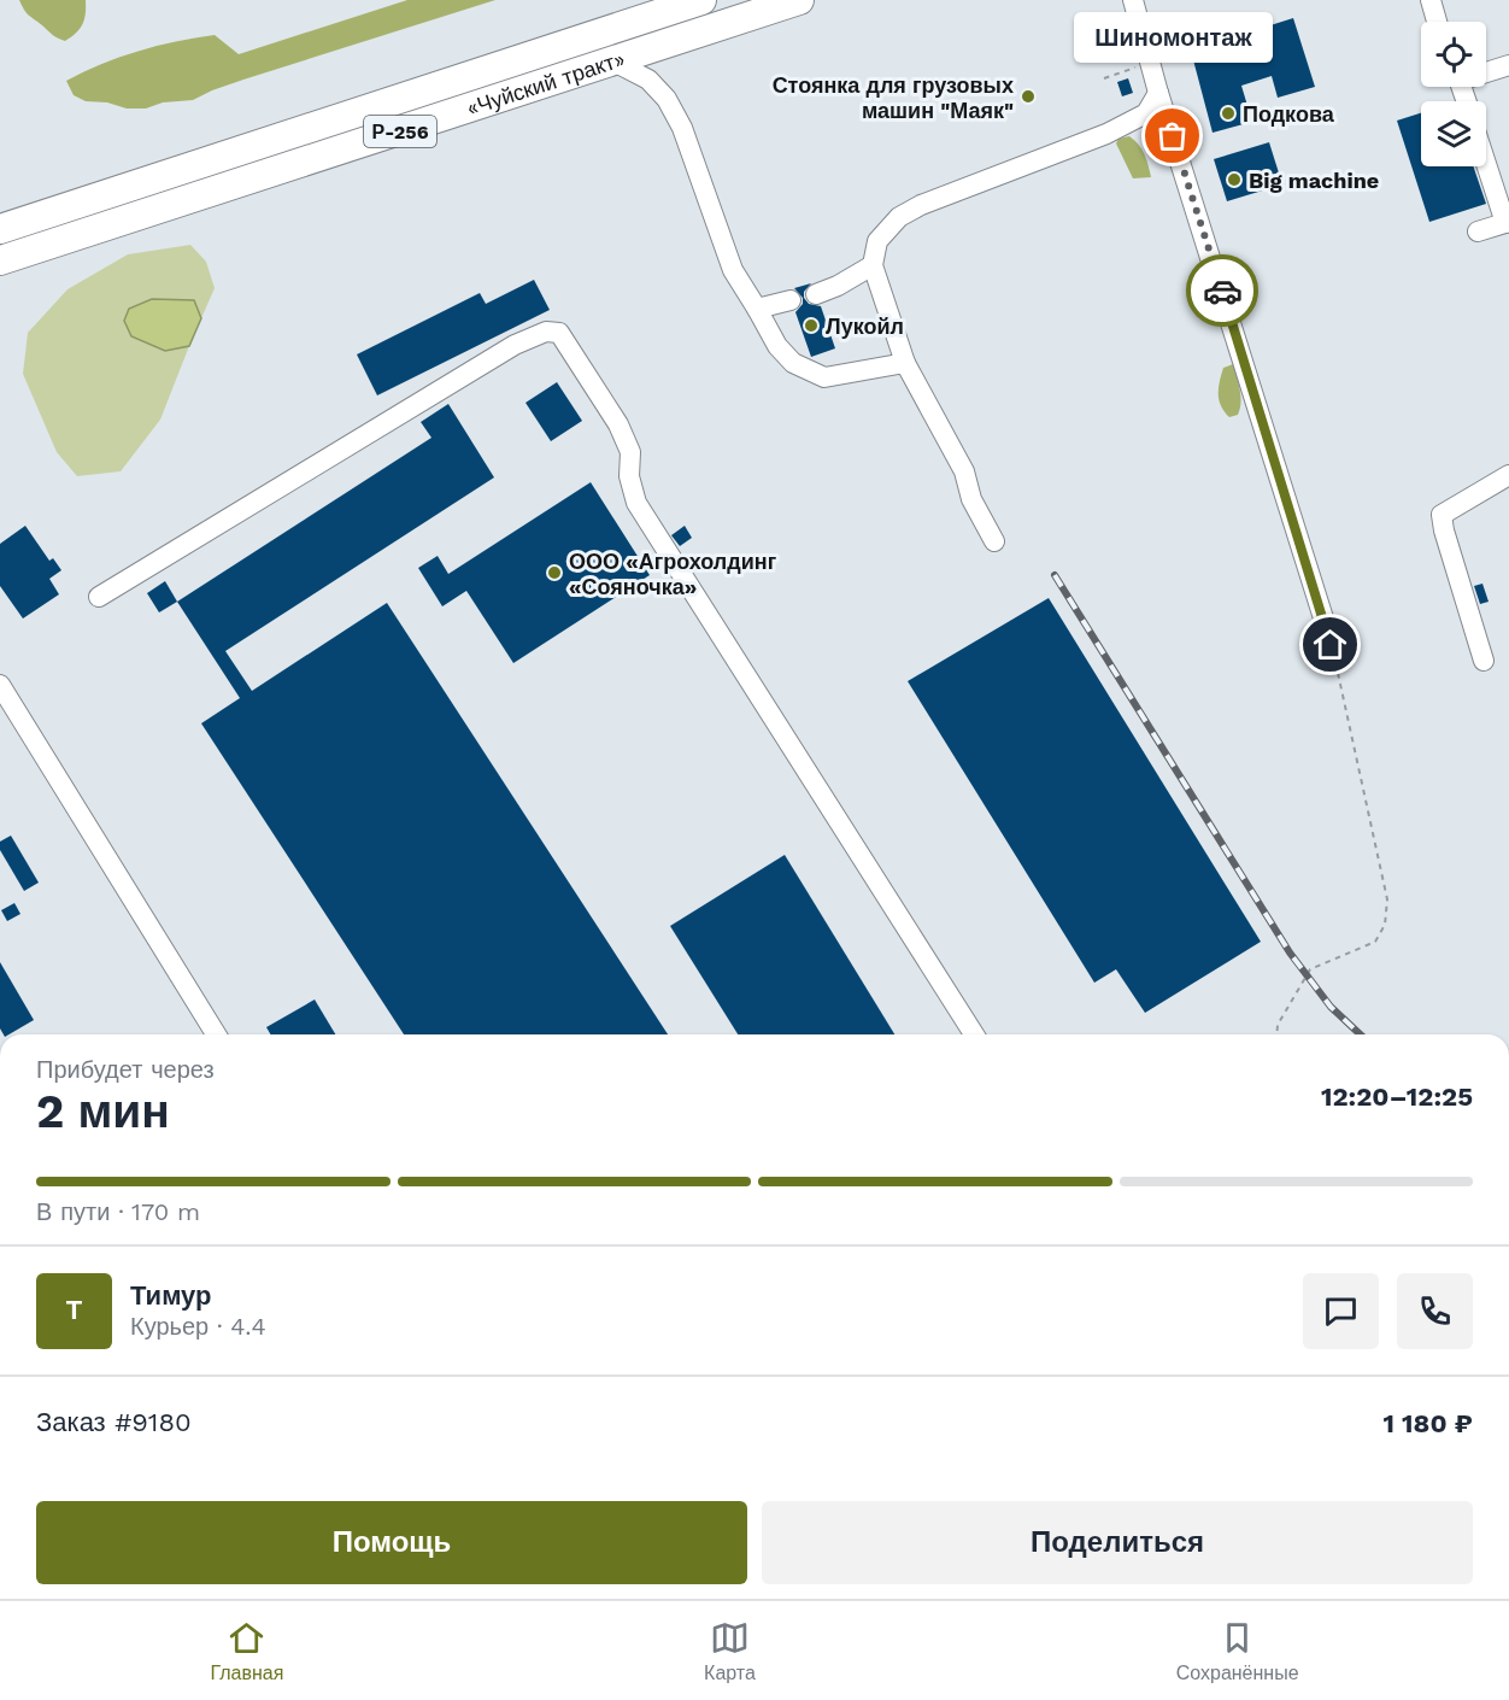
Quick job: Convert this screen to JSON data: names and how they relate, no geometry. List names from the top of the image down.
{
  "streets": {
    "highway": ["«Чуйский тракт»", "Р-256"]
  },
  "places": [
    "Стоянка для грузовых машин \"Маяк\"",
    "Подкова",
    "Шиномонтаж",
    "Big machine",
    "Лукойл",
    "ООО «Агрохолдинг «Сояночка»"
  ],
  "page": {
    "bubble": "Шиномонтаж",
    "heading": ["2 мин", "Прибудет через", "12:20–12:25"],
    "panel": [
      "Тимур",
      "Курьер · 4.4",
      "Заказ #9180",
      "1 180 ₽"
    ],
    "bar": "В пути · 170 m",
    "round": "Т",
    "buttons": ["Помощь", "Поделиться"],
    "tabs": ["Главная", "Карта", "Сохранённые"]
  }
}
